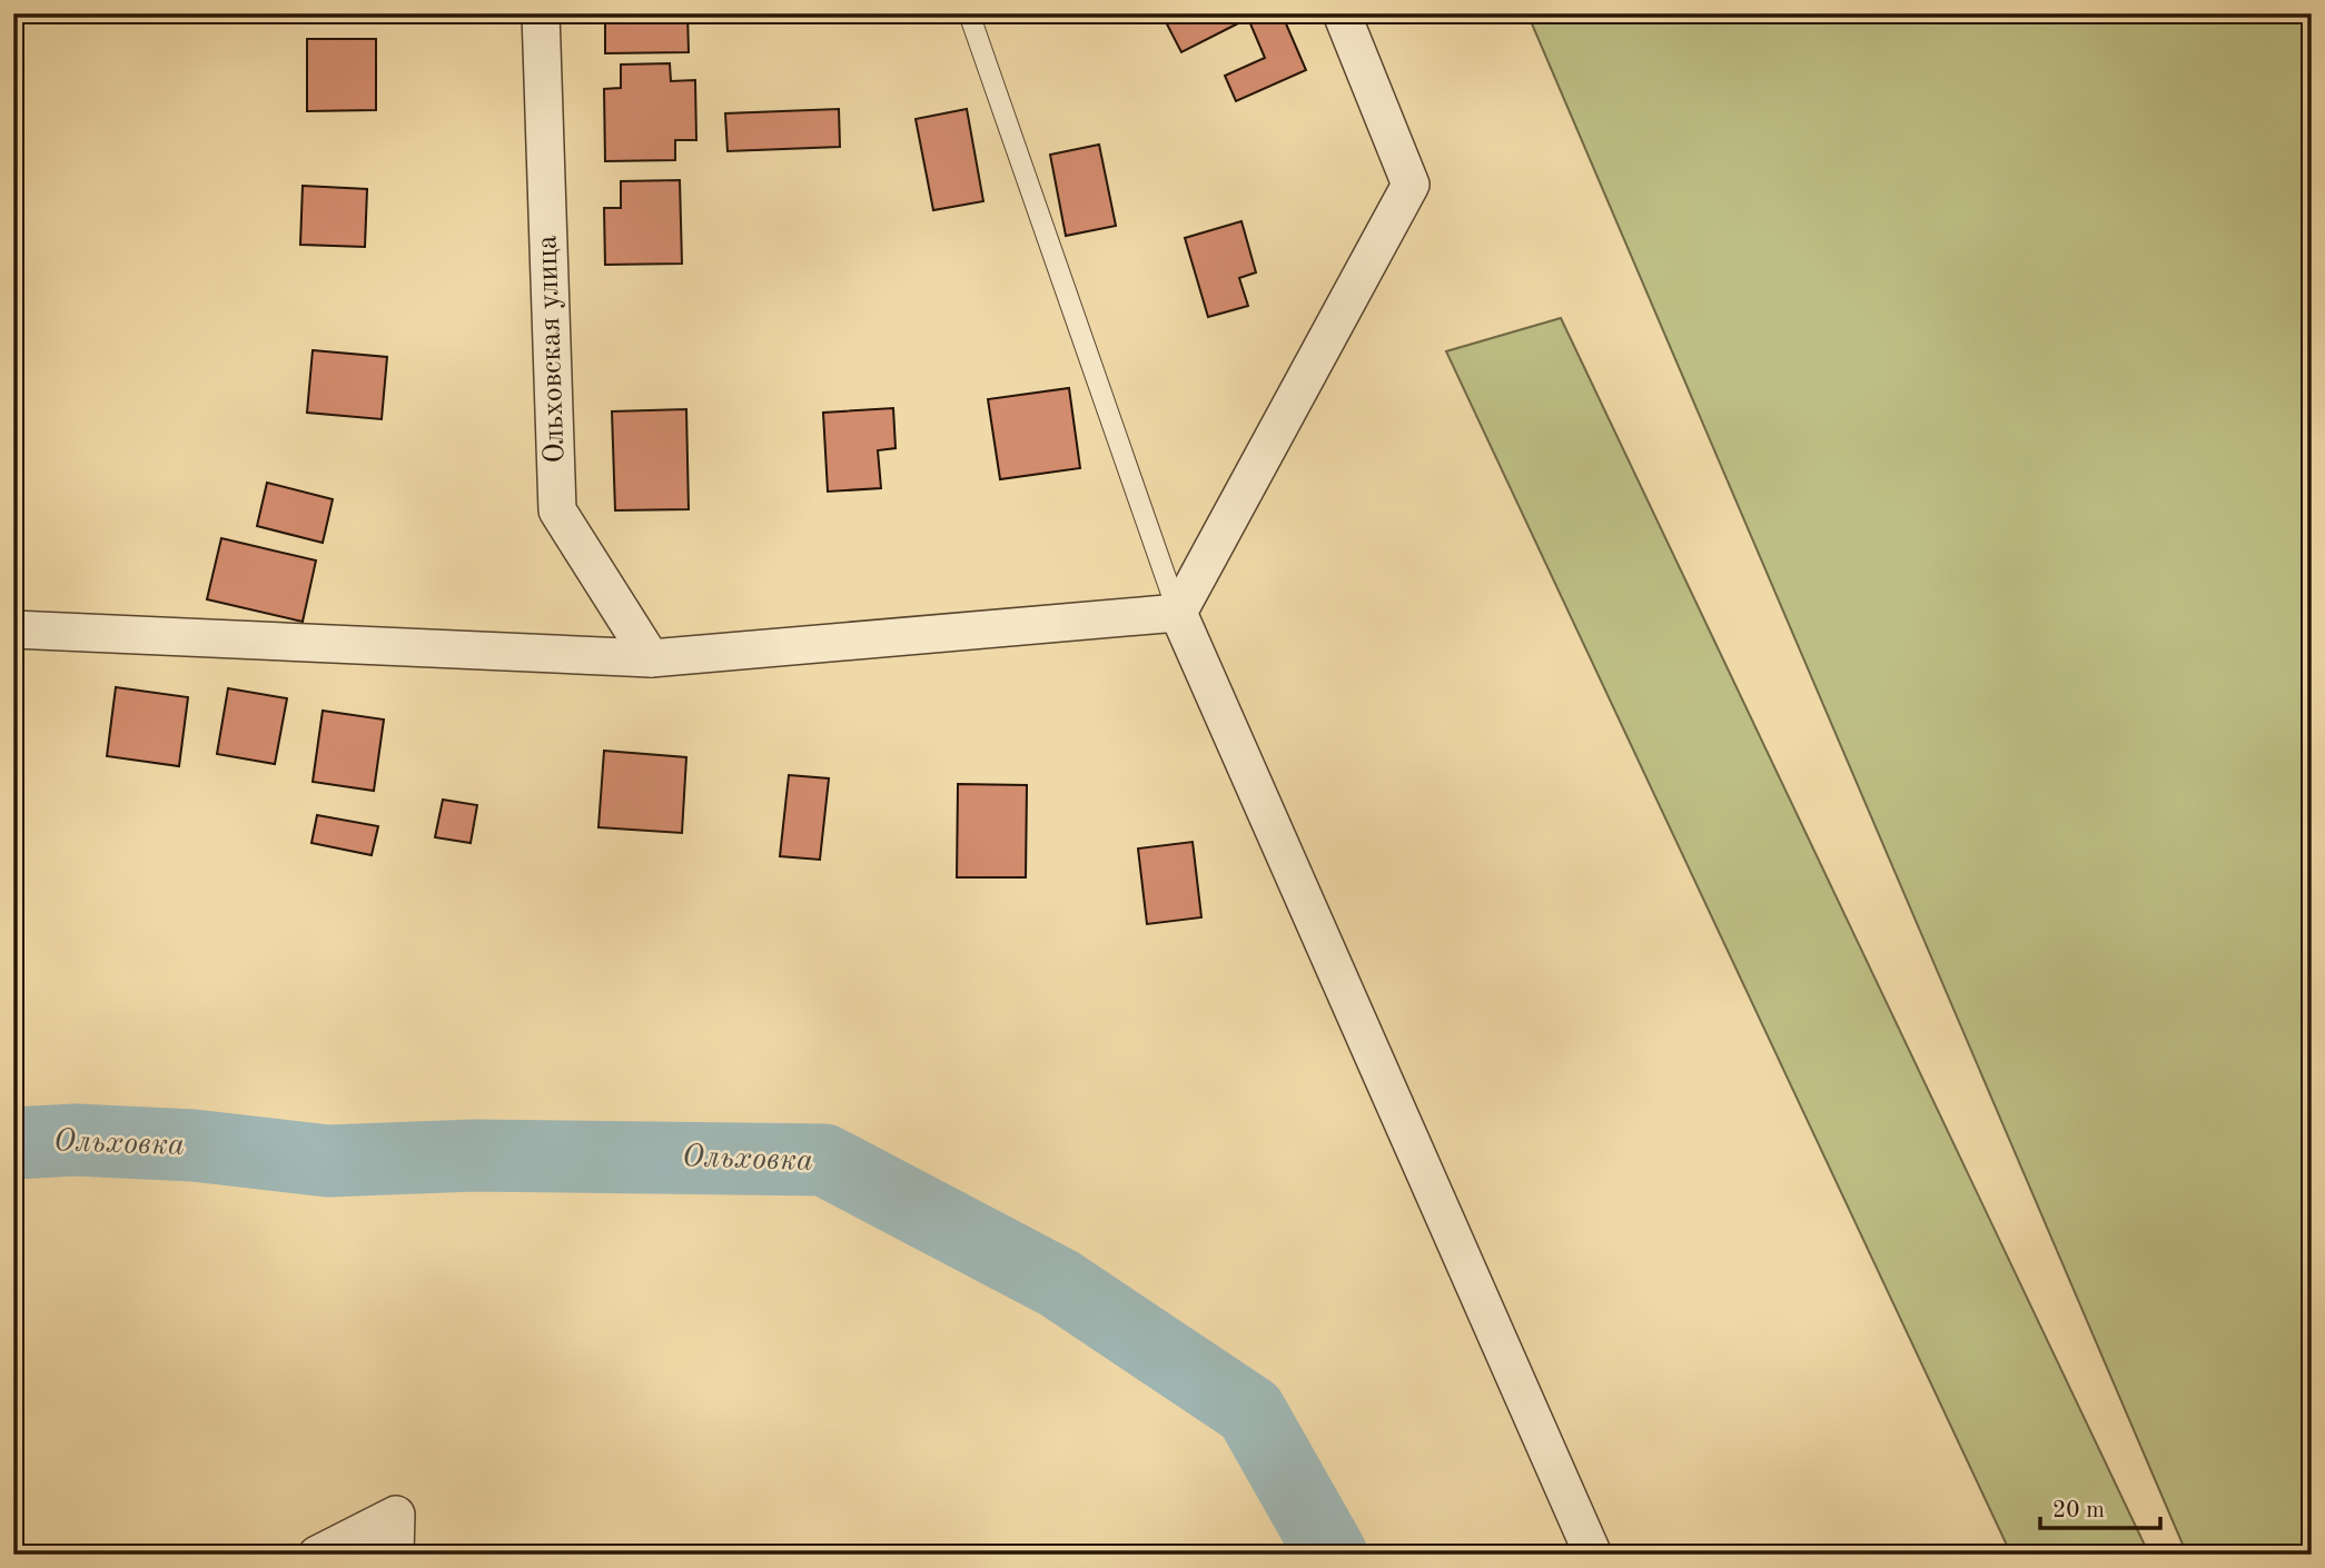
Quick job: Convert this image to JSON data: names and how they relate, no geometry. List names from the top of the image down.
{
  "streets": {
    "street": ["Ольховская улица"]
  },
  "water": ["Ольховка"],
  "scale_bar": "20 m"
}
